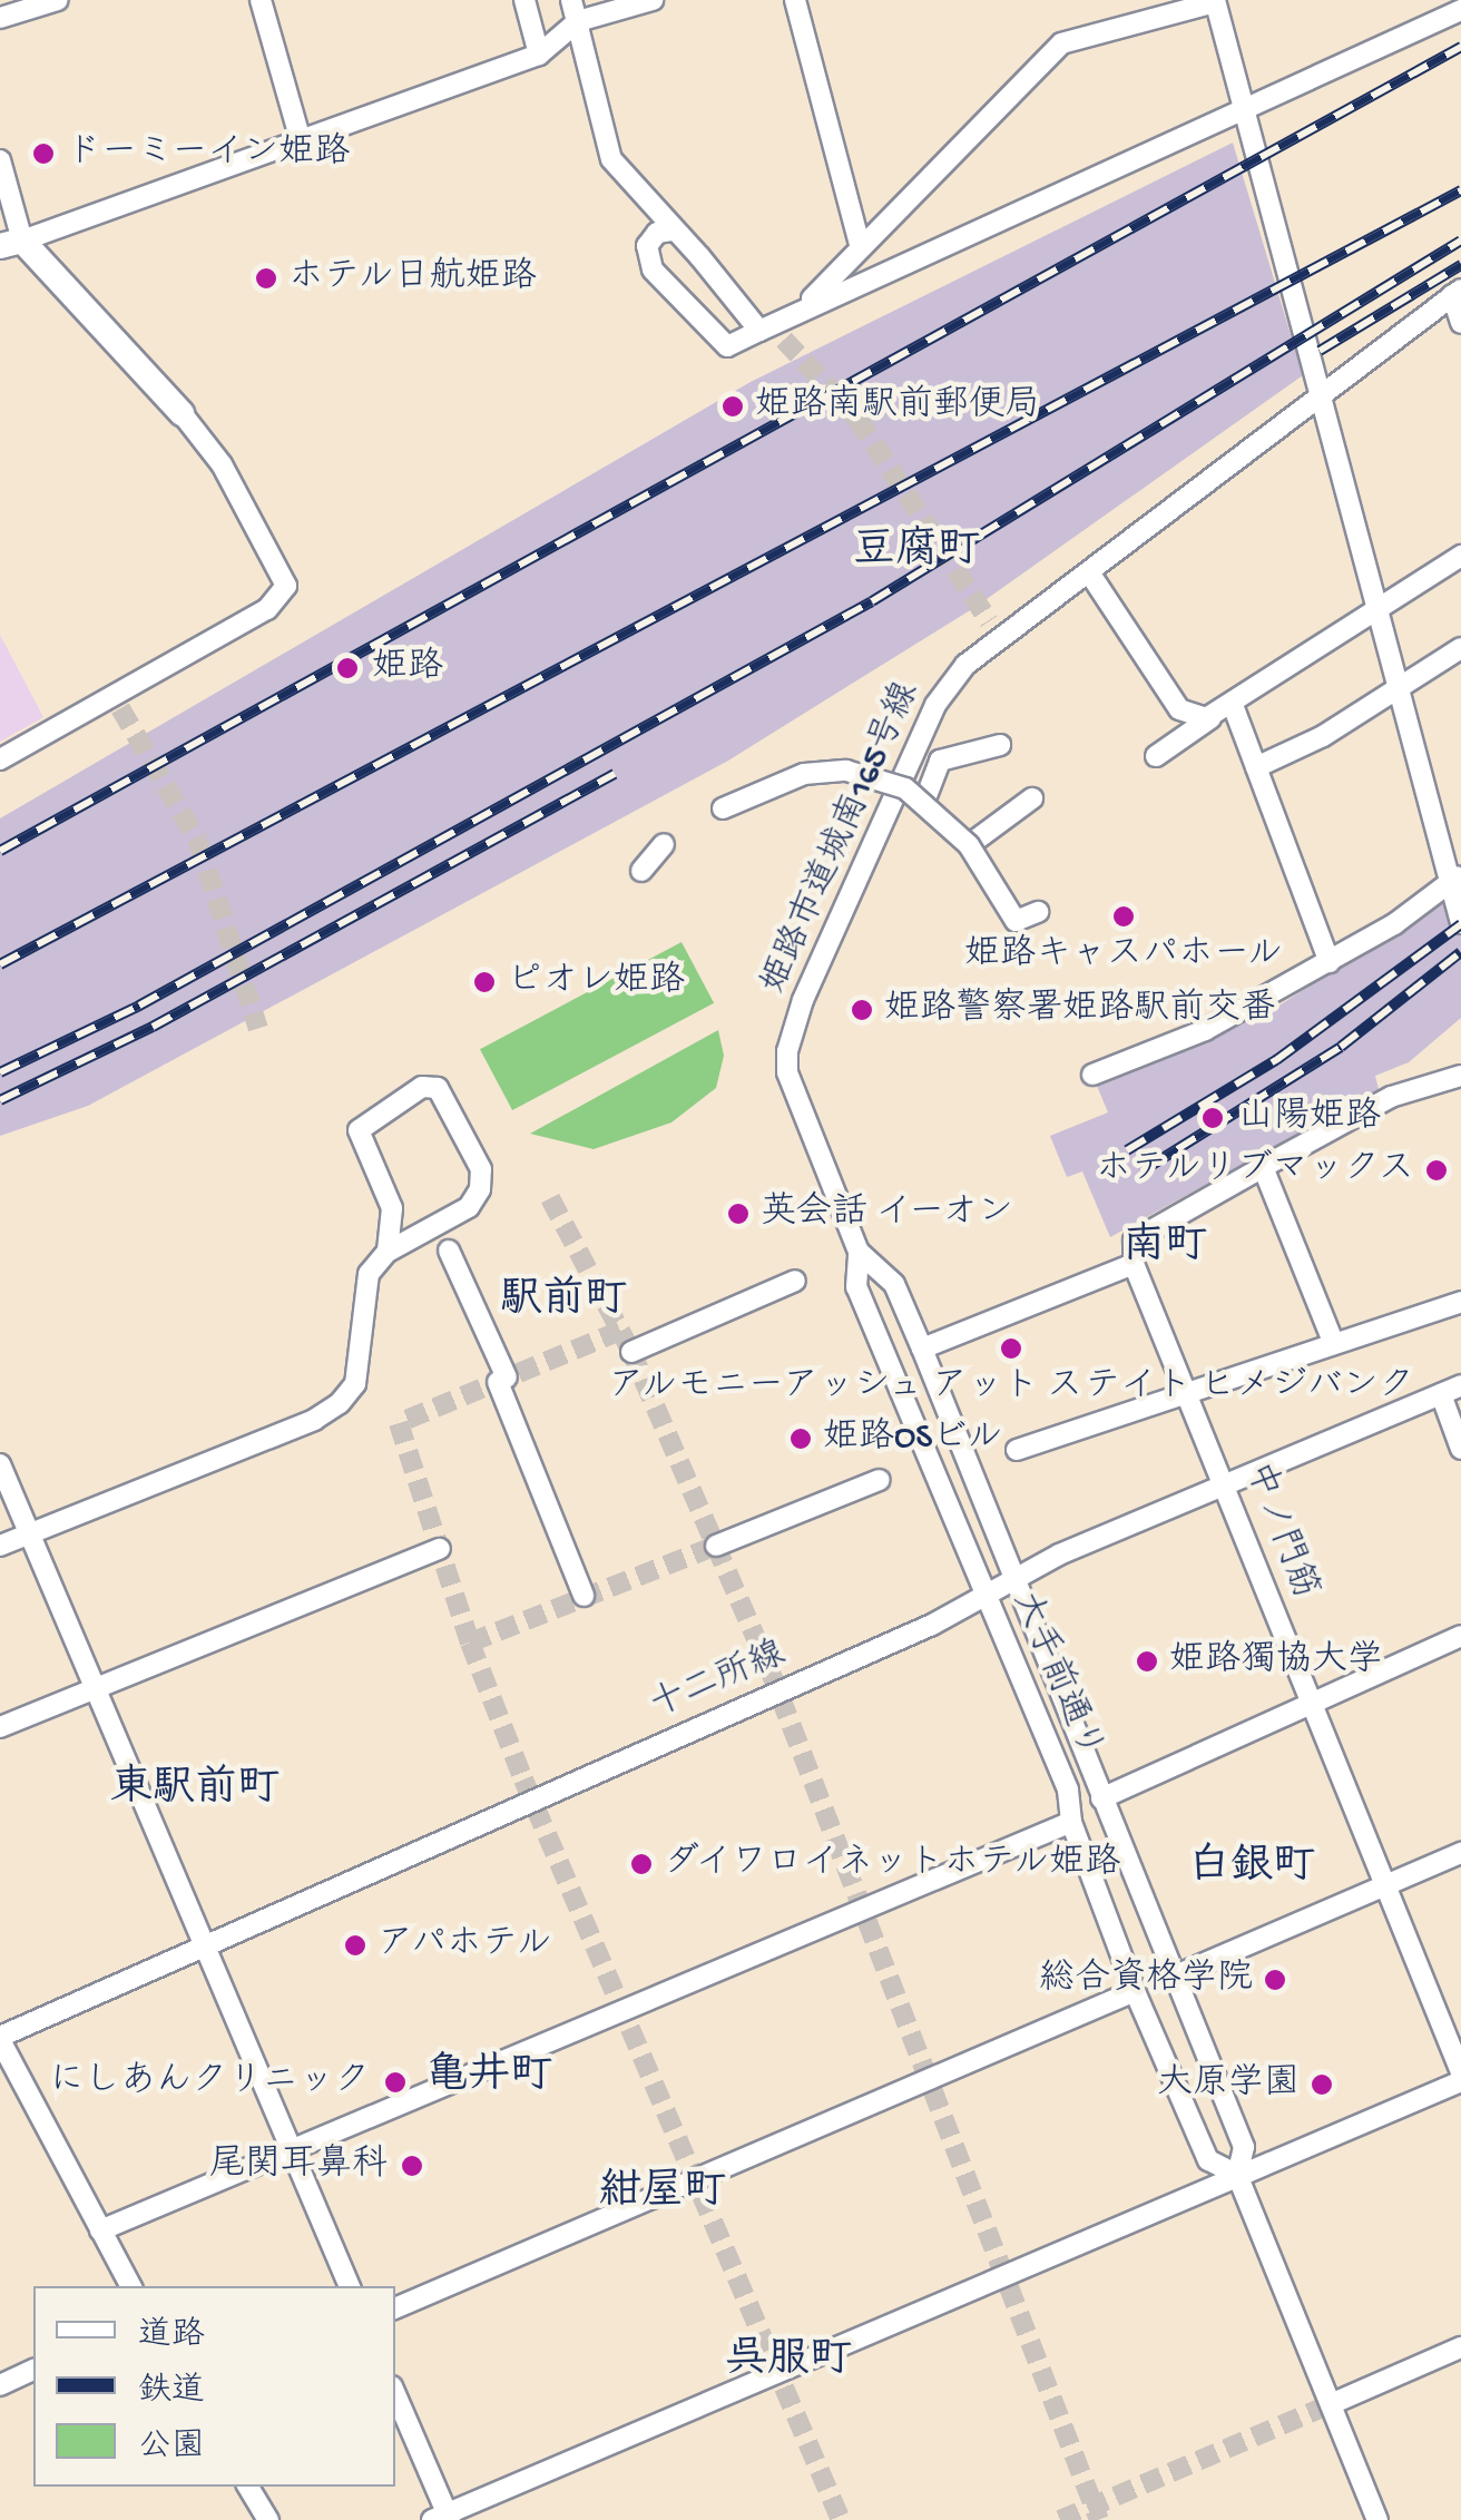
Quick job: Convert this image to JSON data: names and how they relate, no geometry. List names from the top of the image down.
{
  "streets": {
    "street": [
      "姫路市道城南165号線",
      "中ノ門筋",
      "大手前通り",
      "十二所線"
    ]
  },
  "crossings": [
    ["姫路市道城南165号線", "大手前通り"],
    ["中ノ門筋", "十二所線"],
    ["大手前通り", "十二所線"]
  ],
  "districts": [
    "豆腐町",
    "南町",
    "駅前町",
    "東駅前町",
    "白銀町",
    "亀井町",
    "紺屋町",
    "呉服町"
  ],
  "places": [
    "ドーミーイン姫路",
    "ホテル日航姫路",
    "姫路南駅前郵便局",
    "姫路",
    "姫路キャスパホール",
    "ピオレ姫路",
    "姫路警察署姫路駅前交番",
    "山陽姫路",
    "ホテルリブマックス",
    "英会話 イーオン",
    "アルモニーアッシュ アット ステイト ヒメジバンク",
    "姫路OSビル",
    "姫路獨協大学",
    "ダイワロイネットホテル姫路",
    "アパホテル",
    "総合資格学院",
    "にしあんクリニック",
    "大原学園",
    "尾関耳鼻科"
  ],
  "legend": ["道路", "鉄道", "公園"]
}
